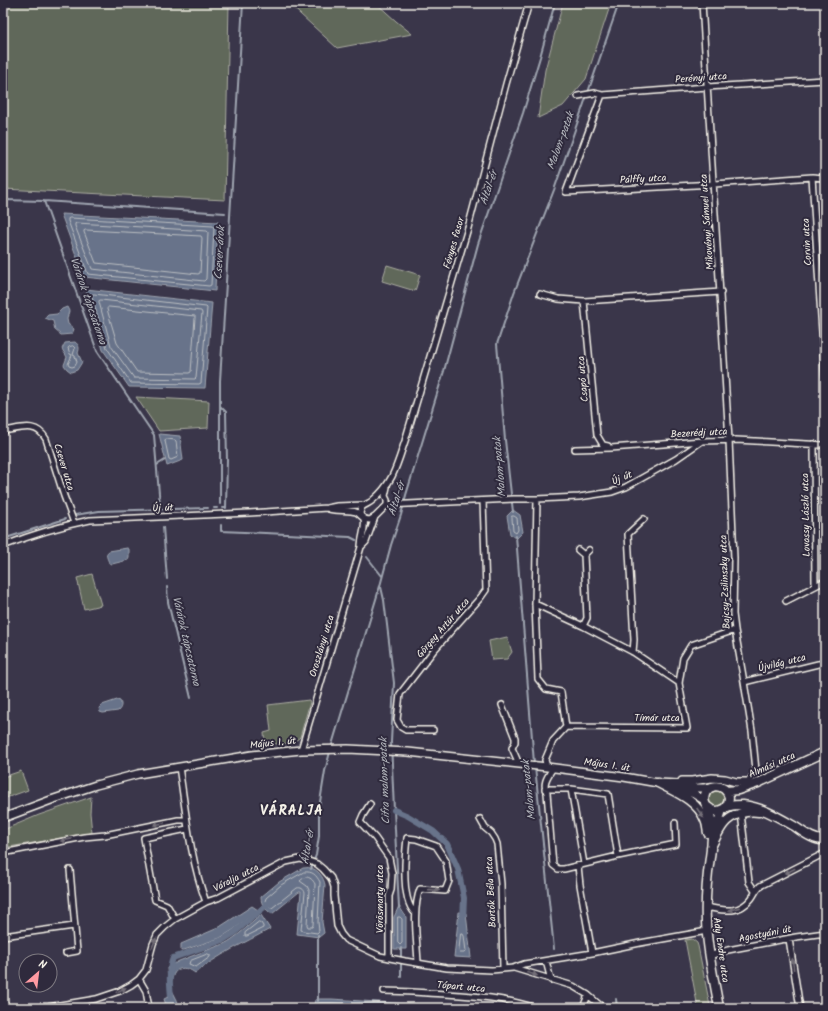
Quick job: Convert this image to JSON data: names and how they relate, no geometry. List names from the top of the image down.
{
  "streets": {
    "main road": ["Május 1. út", "Almási utca", "Ady Endre utca"],
    "street": [
      "Perényi utca",
      "Pálffy utca",
      "Mikovényi Sámuel utca",
      "Corvin utca",
      "Fényes fasor",
      "Csapó utca",
      "Bezerédj utca",
      "Csever utca",
      "Új út",
      "Lovassy László utca",
      "Bajcsy-Zsilinszky utca",
      "Görgey Artúr utca",
      "Oroszlányi utca",
      "Újvilág utca",
      "Tímár utca",
      "Váralja utca",
      "Bartók Béla utca",
      "Vörösmarty utca",
      "Agostyáni út",
      "Tópart utca"
    ]
  },
  "crossings": [
    ["Perényi utca", "Pálffy utca"],
    ["Perényi utca", "Mikovényi Sámuel utca"],
    ["Pálffy utca", "Mikovényi Sámuel utca"],
    ["Pálffy utca", "Corvin utca"],
    ["Mikovényi Sámuel utca", "Bezerédj utca"],
    ["Mikovényi Sámuel utca", "Bajcsy-Zsilinszky utca"],
    ["Fényes fasor", "Új út"],
    ["Fényes fasor", "Oroszlányi utca"],
    ["Csapó utca", "Bezerédj utca"],
    ["Bezerédj utca", "Új út"],
    ["Bezerédj utca", "Lovassy László utca"],
    ["Bezerédj utca", "Bajcsy-Zsilinszky utca"],
    ["Csever utca", "Új út"],
    ["Új út", "Görgey Artúr utca"],
    ["Új út", "Oroszlányi utca"],
    ["Bajcsy-Zsilinszky utca", "Újvilág utca"],
    ["Bajcsy-Zsilinszky utca", "Tímár utca"],
    ["Oroszlányi utca", "Május 1. út"],
    ["Május 1. út", "Almási utca"],
    ["Váralja utca", "Vörösmarty utca"],
    ["Agostyáni út", "Ady Endre utca"]
  ],
  "districts": ["VÁRALJA"],
  "water": [
    "Malom-patak",
    "Által-ér",
    "Csever-árok",
    "Várárok tápcsatorna",
    "Cifra malom-patak"
  ],
  "north": "top right"
}
